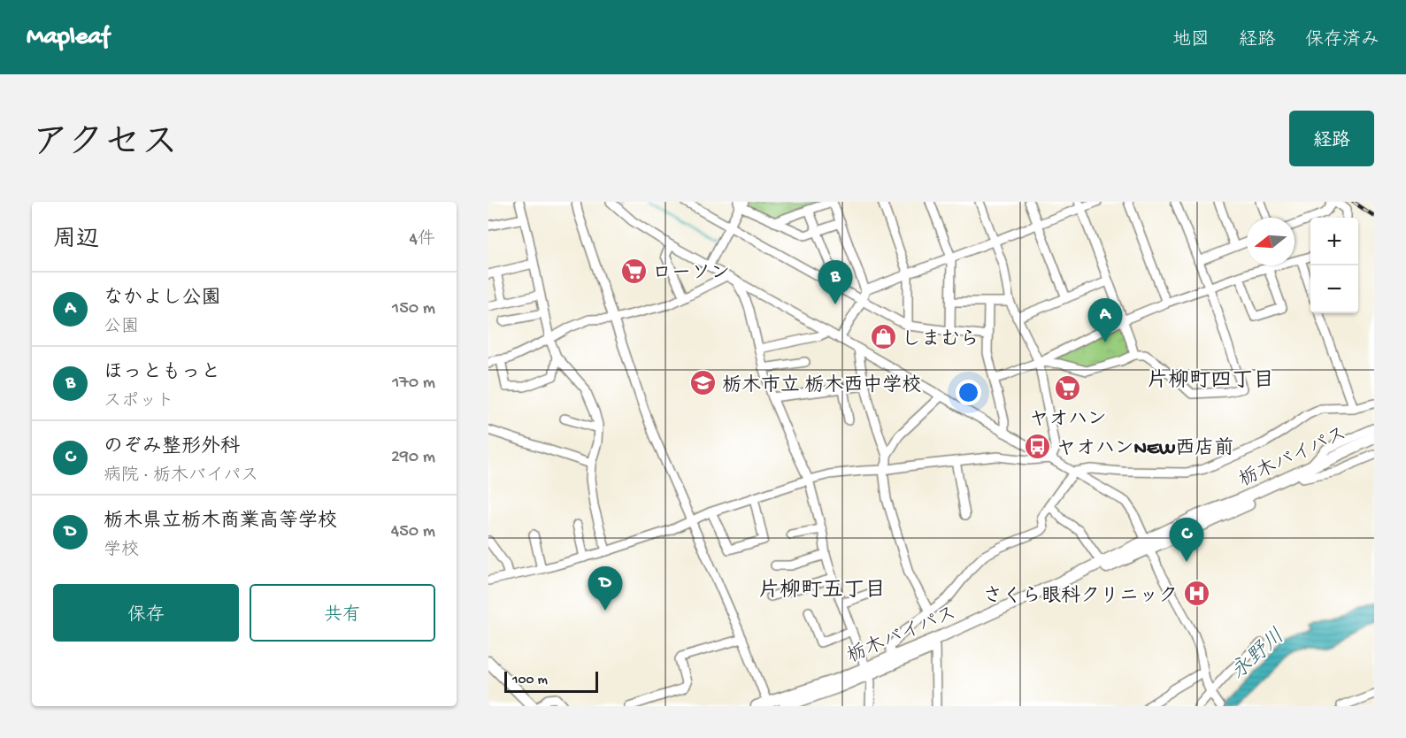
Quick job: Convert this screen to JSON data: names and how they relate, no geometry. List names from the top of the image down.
{
  "streets": {
    "main road": ["栃木バイパス"]
  },
  "districts": ["片柳町四丁目", "片柳町五丁目"],
  "water": ["永野川"],
  "places": {
    "supermarket": ["ローソン", "ヤオハン"],
    "shop": ["しまむら"],
    "school or university": ["栃木市立 栃木西中学校"],
    "bus stop": ["ヤオハンNEW西店前"],
    "hospital": ["さくら眼科クリニック"]
  },
  "scale_bar": "100 m",
  "north": "left",
  "page": {
    "header": "Mapleaf",
    "nav": ["地図", "経路", "保存済み"],
    "title": "アクセス",
    "buttons": [
      "経路",
      ["保存", "共有"]
    ],
    "heading": ["周辺", "4件"],
    "map_buttons": ["+", "−"],
    "pins": [
      "B",
      "A",
      "C",
      "D"
    ],
    "list": [
      {
        "mark": "A",
        "name": "なかよし公園",
        "note": "公園",
        "value": "150 m"
      },
      {
        "mark": "B",
        "name": "ほっともっと",
        "note": "スポット",
        "value": "170 m"
      },
      {
        "mark": "C",
        "name": "のぞみ整形外科",
        "note": "病院 · 栃木バイパス",
        "value": "290 m"
      },
      {
        "mark": "D",
        "name": "栃木県立栃木商業高等学校",
        "note": "学校",
        "value": "450 m"
      }
    ],
    "scale": "100 m"
  }
}
